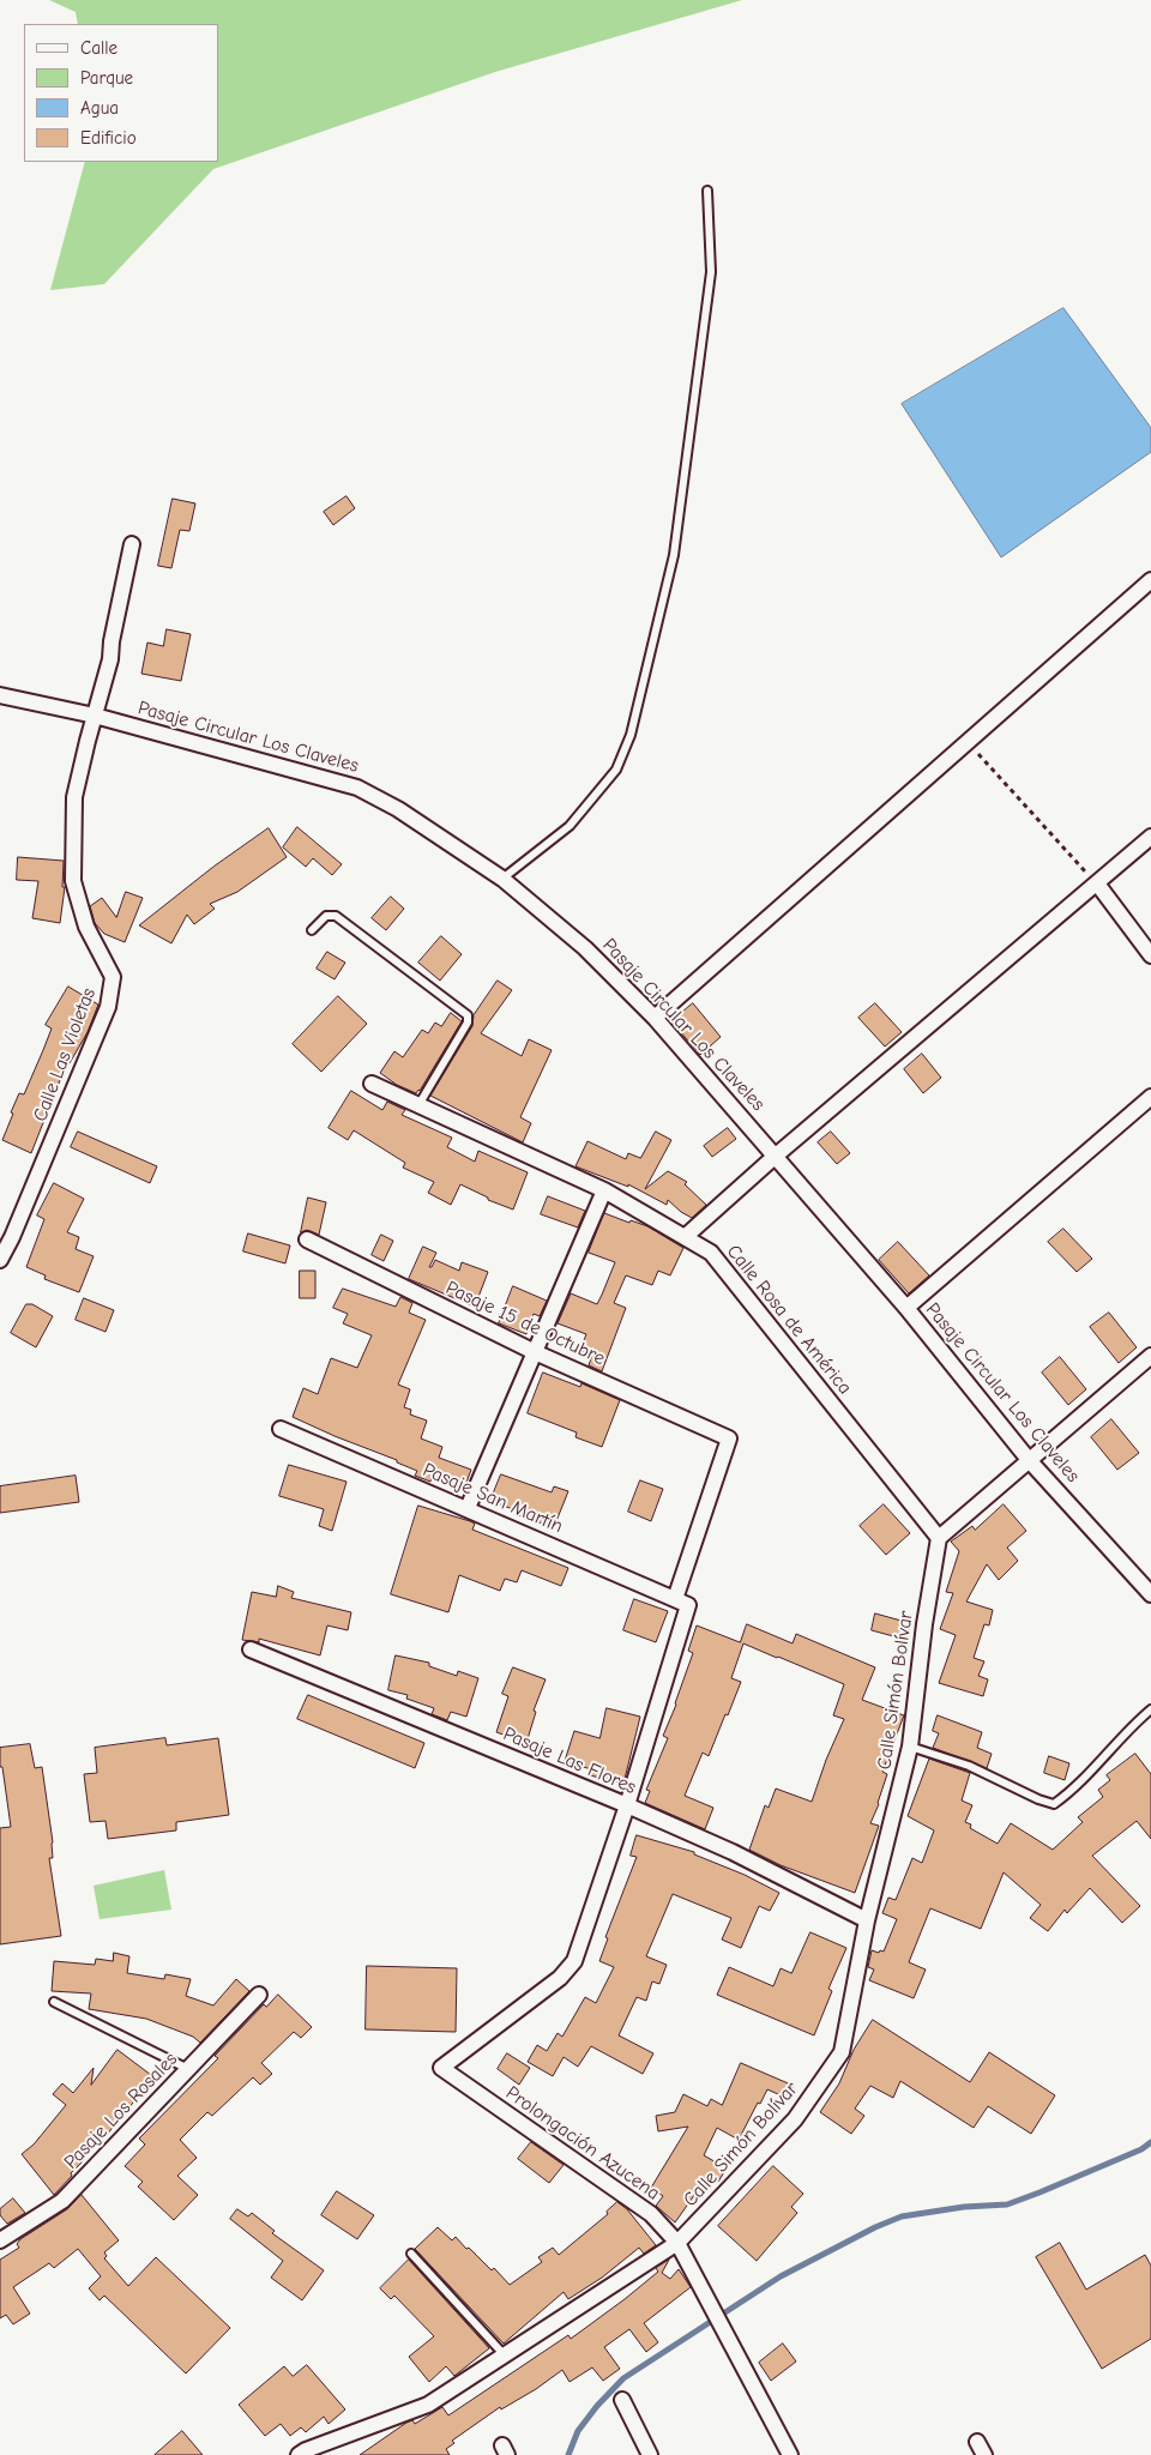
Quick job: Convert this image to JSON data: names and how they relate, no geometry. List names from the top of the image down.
{
  "streets": {
    "street": [
      "Pasaje Circular Los Claveles",
      "Calle Las Violetas",
      "Calle Rosa de América",
      "Pasaje 15 de Octubre",
      "Pasaje San Martín",
      "Calle Simón Bolívar",
      "Pasaje Las Flores",
      "Pasaje Los Rosales",
      "Prolongación Azucena"
    ]
  },
  "crossings": [
    ["Pasaje Circular Los Claveles", "Calle Las Violetas"],
    ["Calle Rosa de América", "Calle Simón Bolívar"],
    ["Pasaje 15 de Octubre", "Pasaje San Martín"],
    ["Calle Simón Bolívar", "Pasaje Las Flores"],
    ["Calle Simón Bolívar", "Prolongación Azucena"],
    ["Pasaje Las Flores", "Prolongación Azucena"]
  ],
  "legend": [
    "Calle",
    "Parque",
    "Agua",
    "Edificio"
  ]
}
